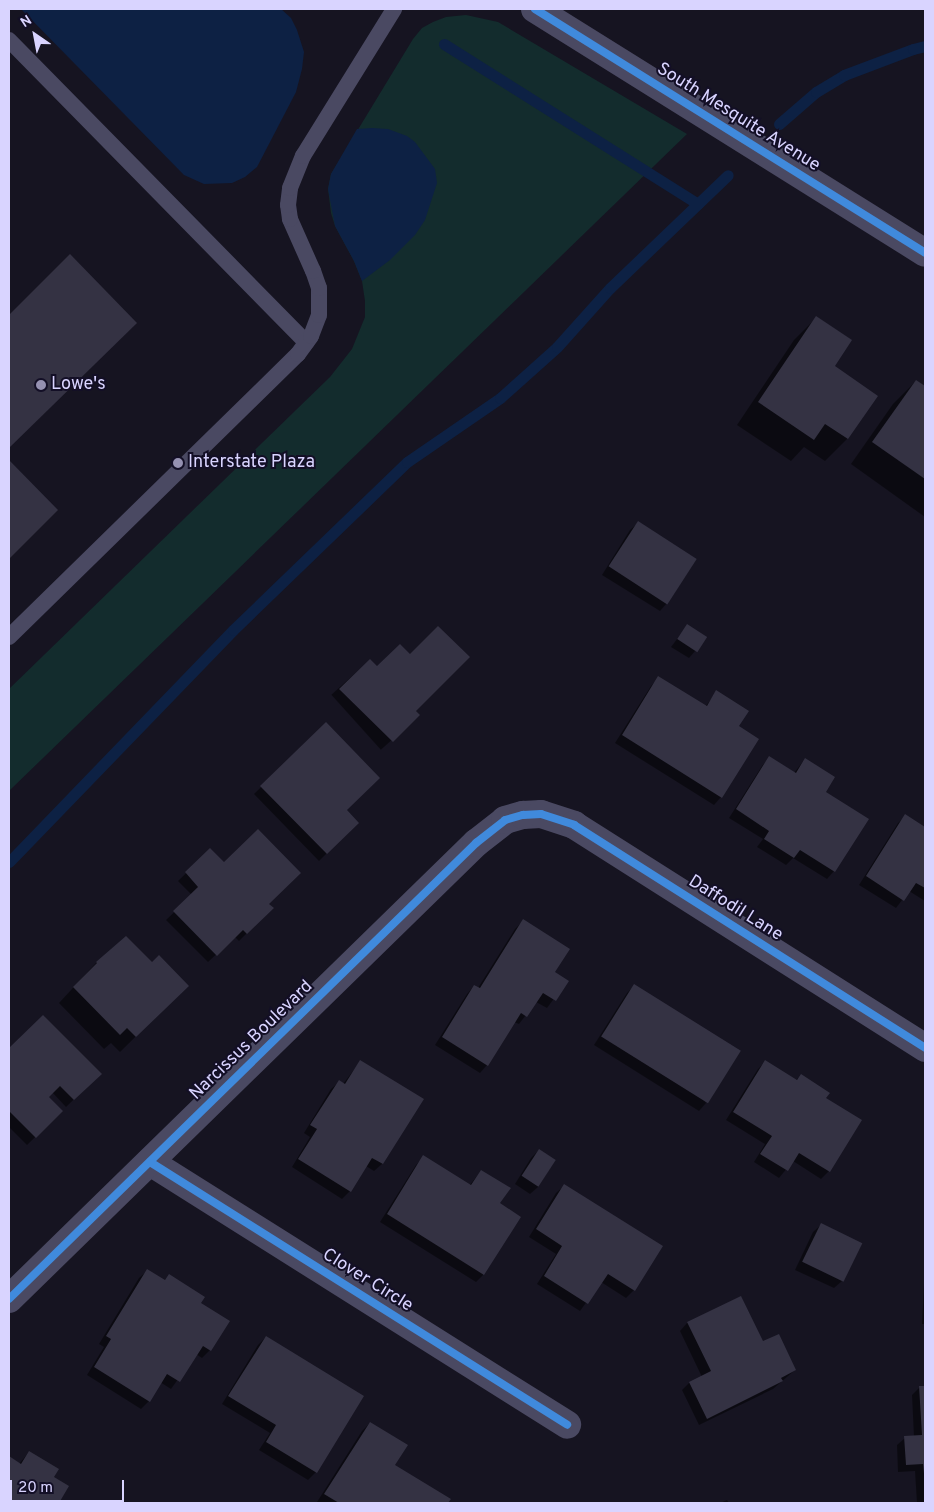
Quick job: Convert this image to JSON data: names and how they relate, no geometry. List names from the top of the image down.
{
  "streets": {
    "street": [
      "South Mesquite Avenue",
      "Daffodil Lane",
      "Narcissus Boulevard",
      "Clover Circle"
    ]
  },
  "crossings": [
    ["Daffodil Lane", "Narcissus Boulevard"],
    ["Narcissus Boulevard", "Clover Circle"]
  ],
  "places": ["Lowe's", "Interstate Plaza"],
  "scale_bar": "20 m",
  "north": "top left"
}
